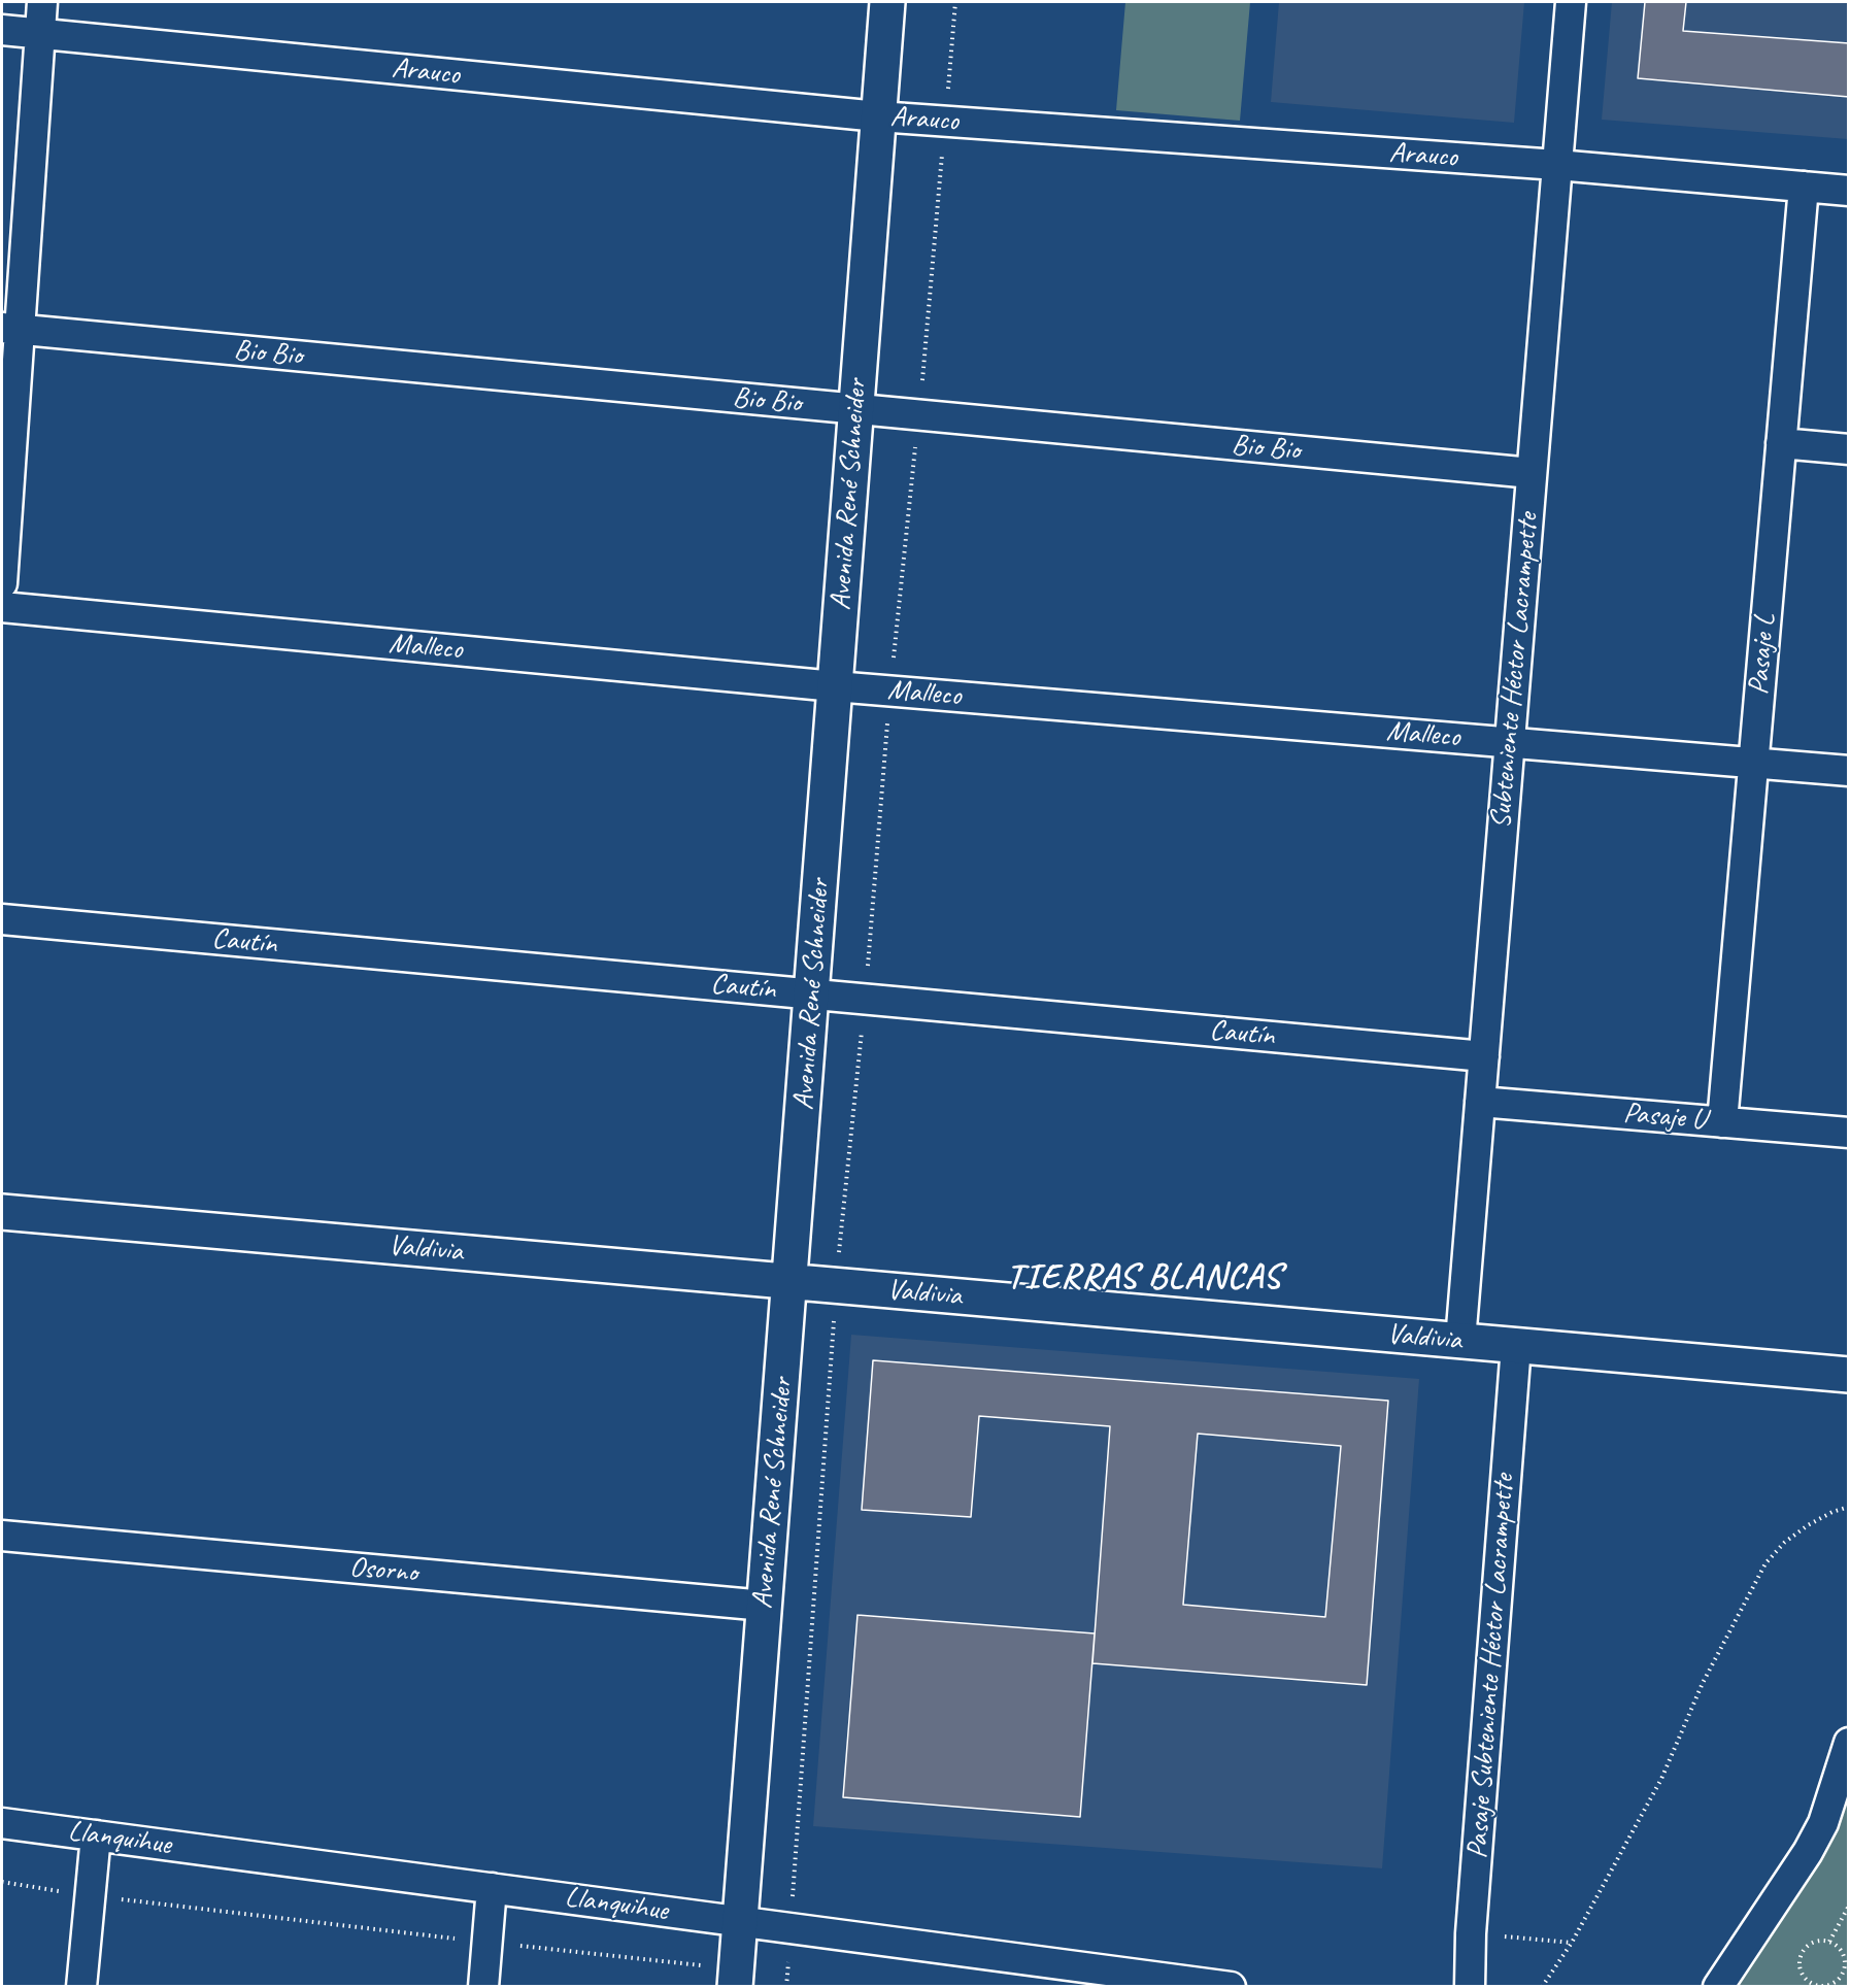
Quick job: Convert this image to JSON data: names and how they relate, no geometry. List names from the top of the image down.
{
  "streets": {
    "street": [
      "Arauco",
      "Bio Bio",
      "Avenida René Schneider",
      "Malleco",
      "Pasaje L",
      "Subteniente Héctor Lacrampette",
      "Cautín",
      "Pasaje U",
      "Valdivia",
      "Osorno",
      "Pasaje Subteniente Héctor Lacrampette",
      "Llanquihue"
    ]
  },
  "crossings": [
    ["Arauco", "Avenida René Schneider"],
    ["Arauco", "Pasaje L"],
    ["Arauco", "Subteniente Héctor Lacrampette"],
    ["Bio Bio", "Avenida René Schneider"],
    ["Bio Bio", "Subteniente Héctor Lacrampette"],
    ["Avenida René Schneider", "Malleco"],
    ["Avenida René Schneider", "Cautín"],
    ["Avenida René Schneider", "Valdivia"],
    ["Avenida René Schneider", "Osorno"],
    ["Avenida René Schneider", "Llanquihue"],
    ["Malleco", "Pasaje L"],
    ["Malleco", "Subteniente Héctor Lacrampette"],
    ["Pasaje L", "Pasaje U"],
    ["Subteniente Héctor Lacrampette", "Cautín"],
    ["Subteniente Héctor Lacrampette", "Pasaje U"],
    ["Subteniente Héctor Lacrampette", "Valdivia"],
    ["Valdivia", "Pasaje Subteniente Héctor Lacrampette"]
  ],
  "districts": ["TIERRAS BLANCAS"]
}
